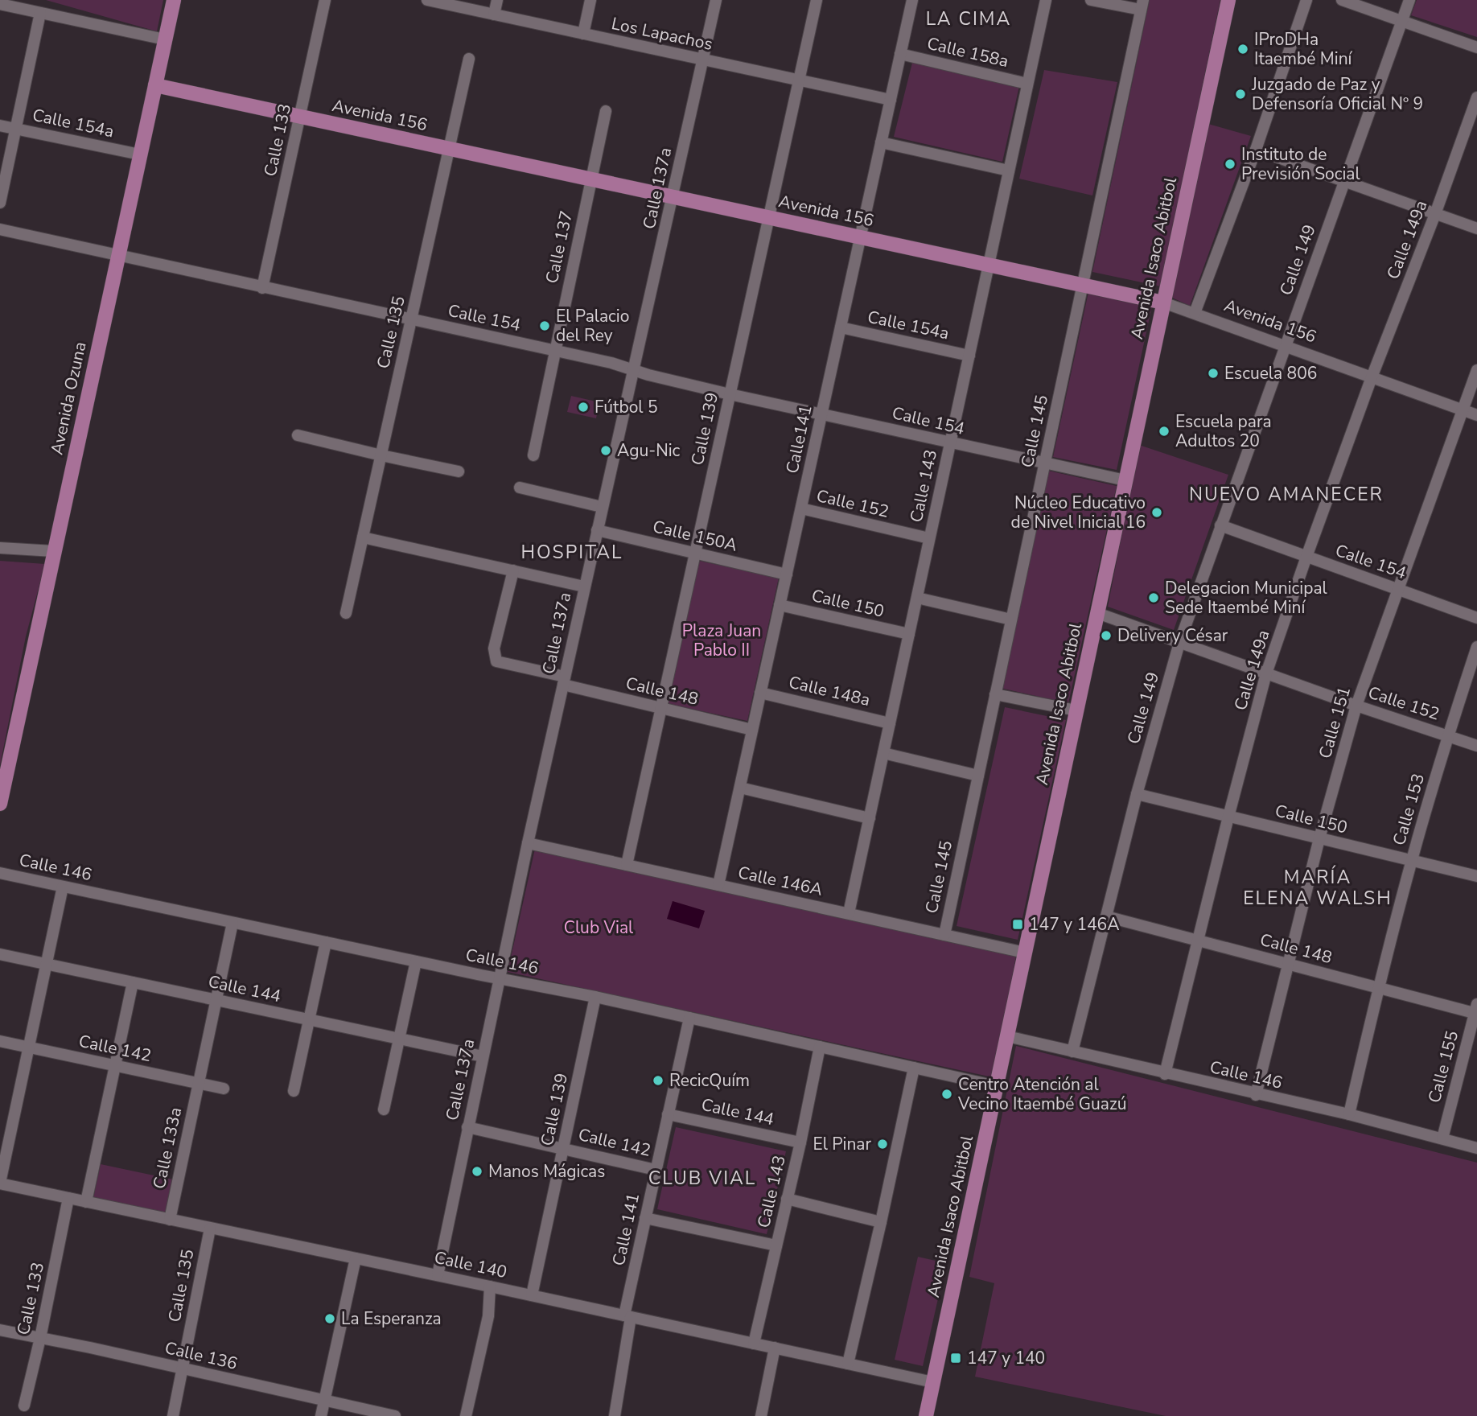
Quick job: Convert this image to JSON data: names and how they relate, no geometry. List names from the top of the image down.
{
  "streets": {
    "main road": ["Avenida 156", "Avenida Isaco Abitbol", "Avenida Ozuna"],
    "street": [
      "Los Lapachos",
      "Calle 158a",
      "Calle 154a",
      "Calle 133",
      "Calle 137a",
      "Calle 149a",
      "Calle 137",
      "Calle 149",
      "Calle 154",
      "Calle 135",
      "Calle 139",
      "Calle 145",
      "Calle141",
      "Calle 143",
      "Calle 152",
      "Calle 150A",
      "Calle 150",
      "Calle 148",
      "Calle 148a",
      "Calle 151",
      "Calle 153",
      "Calle 146",
      "Calle 146A",
      "Calle 144",
      "Calle 142",
      "Calle 155",
      "Calle 133a",
      "Calle 141",
      "Calle 140",
      "Calle 136"
    ]
  },
  "crossings": [
    ["Los Lapachos", "Calle 137a"],
    ["Los Lapachos", "Calle 139"],
    ["Los Lapachos", "Calle141"],
    ["Calle 158a", "Calle141"],
    ["Calle 158a", "Calle 143"],
    ["Avenida 156", "Calle 133"],
    ["Avenida 156", "Calle 137a"],
    ["Avenida 156", "Calle 149a"],
    ["Avenida 156", "Calle 137"],
    ["Avenida 156", "Avenida Isaco Abitbol"],
    ["Avenida 156", "Calle 149"],
    ["Avenida 156", "Calle 135"],
    ["Avenida 156", "Avenida Ozuna"],
    ["Avenida 156", "Calle 139"],
    ["Avenida 156", "Calle 145"],
    ["Avenida 156", "Calle141"],
    ["Avenida 156", "Calle 143"],
    ["Avenida 156", "Calle 151"],
    ["Calle 154a", "Avenida Ozuna"],
    ["Calle 154a", "Calle141"],
    ["Calle 154a", "Calle 143"],
    ["Calle 133", "Calle 154"],
    ["Calle 133", "Calle 140"],
    ["Calle 133", "Calle 136"],
    ["Calle 137a", "Calle 154"],
    ["Calle 137a", "Calle 150A"],
    ["Calle 137a", "Calle 148"],
    ["Calle 137a", "Calle 146"],
    ["Calle 137a", "Calle 146A"],
    ["Calle 137a", "Calle 144"],
    ["Calle 137a", "Calle 142"],
    ["Calle 137a", "Calle 140"],
    ["Calle 149a", "Calle 154"],
    ["Calle 149a", "Calle 152"],
    ["Calle 149a", "Calle 150"],
    ["Calle 149a", "Calle 148"],
    ["Calle 149a", "Calle 146"],
    ["Calle 137", "Calle 154"],
    ["Avenida Isaco Abitbol", "Calle 154"],
    ["Avenida Isaco Abitbol", "Calle 152"],
    ["Avenida Isaco Abitbol", "Calle 146"],
    ["Avenida Isaco Abitbol", "Calle 146A"],
    ["Avenida Isaco Abitbol", "Calle 140"],
    ["Calle 149", "Calle 154"],
    ["Calle 149", "Calle 152"],
    ["Calle 149", "Calle 150"],
    ["Calle 149", "Calle 148"],
    ["Calle 149", "Calle 146"],
    ["Calle 154", "Calle 135"],
    ["Calle 154", "Avenida Ozuna"],
    ["Calle 154", "Calle 139"],
    ["Calle 154", "Calle 145"],
    ["Calle 154", "Calle141"],
    ["Calle 154", "Calle 143"],
    ["Calle 154", "Calle 151"],
    ["Calle 135", "Calle 140"],
    ["Calle 135", "Calle 136"],
    ["Calle 139", "Calle 150A"],
    ["Calle 139", "Calle 148"],
    ["Calle 139", "Calle 146"],
    ["Calle 139", "Calle 146A"],
    ["Calle 139", "Calle 142"],
    ["Calle 139", "Calle 140"],
    ["Calle 145", "Calle 146A"],
    ["Calle141", "Calle 152"],
    ["Calle141", "Calle 150A"],
    ["Calle141", "Calle 150"],
    ["Calle141", "Calle 148"],
    ["Calle141", "Calle 148a"],
    ["Calle141", "Calle 146A"],
    ["Calle 143", "Calle 152"],
    ["Calle 143", "Calle 150"],
    ["Calle 143", "Calle 148a"],
    ["Calle 143", "Calle 146"],
    ["Calle 143", "Calle 146A"],
    ["Calle 143", "Calle 144"],
    ["Calle 143", "Calle 140"],
    ["Calle 152", "Calle 151"],
    ["Calle 152", "Calle 153"],
    ["Calle 150", "Calle 151"],
    ["Calle 150", "Calle 153"],
    ["Calle 148", "Calle 151"],
    ["Calle 148", "Calle 153"],
    ["Calle 148", "Calle 155"],
    ["Calle 151", "Calle 146"],
    ["Calle 153", "Calle 146"],
    ["Calle 146", "Calle 155"],
    ["Calle 146", "Calle 133a"],
    ["Calle 146", "Calle 141"],
    ["Calle 144", "Calle 133a"],
    ["Calle 144", "Calle 141"],
    ["Calle 142", "Calle 133a"],
    ["Calle 142", "Calle 141"],
    ["Calle 133a", "Calle 140"],
    ["Calle 141", "Calle 140"]
  ],
  "districts": [
    "LA CIMA",
    "NUEVO AMANECER",
    "HOSPITAL",
    "MARÍA ELENA WALSH",
    "CLUB VIAL"
  ],
  "parks": ["Plaza Juan Pablo II", "Club Vial"],
  "places": {
    "other": [
      "IProDHa Itaembé Miní",
      "Juzgado de Paz y Defensoría Oficial Nº 9",
      "Instituto de Previsión Social",
      "El Palacio del Rey",
      "Escuela 806",
      "Fútbol 5",
      "Escuela para Adultos 20",
      "Agu-Nic",
      "Núcleo Educativo de Nivel Inicial 16",
      "Delegacion Municipal Sede Itaembé Miní",
      "Delivery César",
      "RecicQuím",
      "Centro Atención al Vecino Itaembé Guazú",
      "El Pinar",
      "Manos Mágicas",
      "La Esperanza"
    ],
    "transit": ["147 y 146A", "147 y 140"]
  }
}
